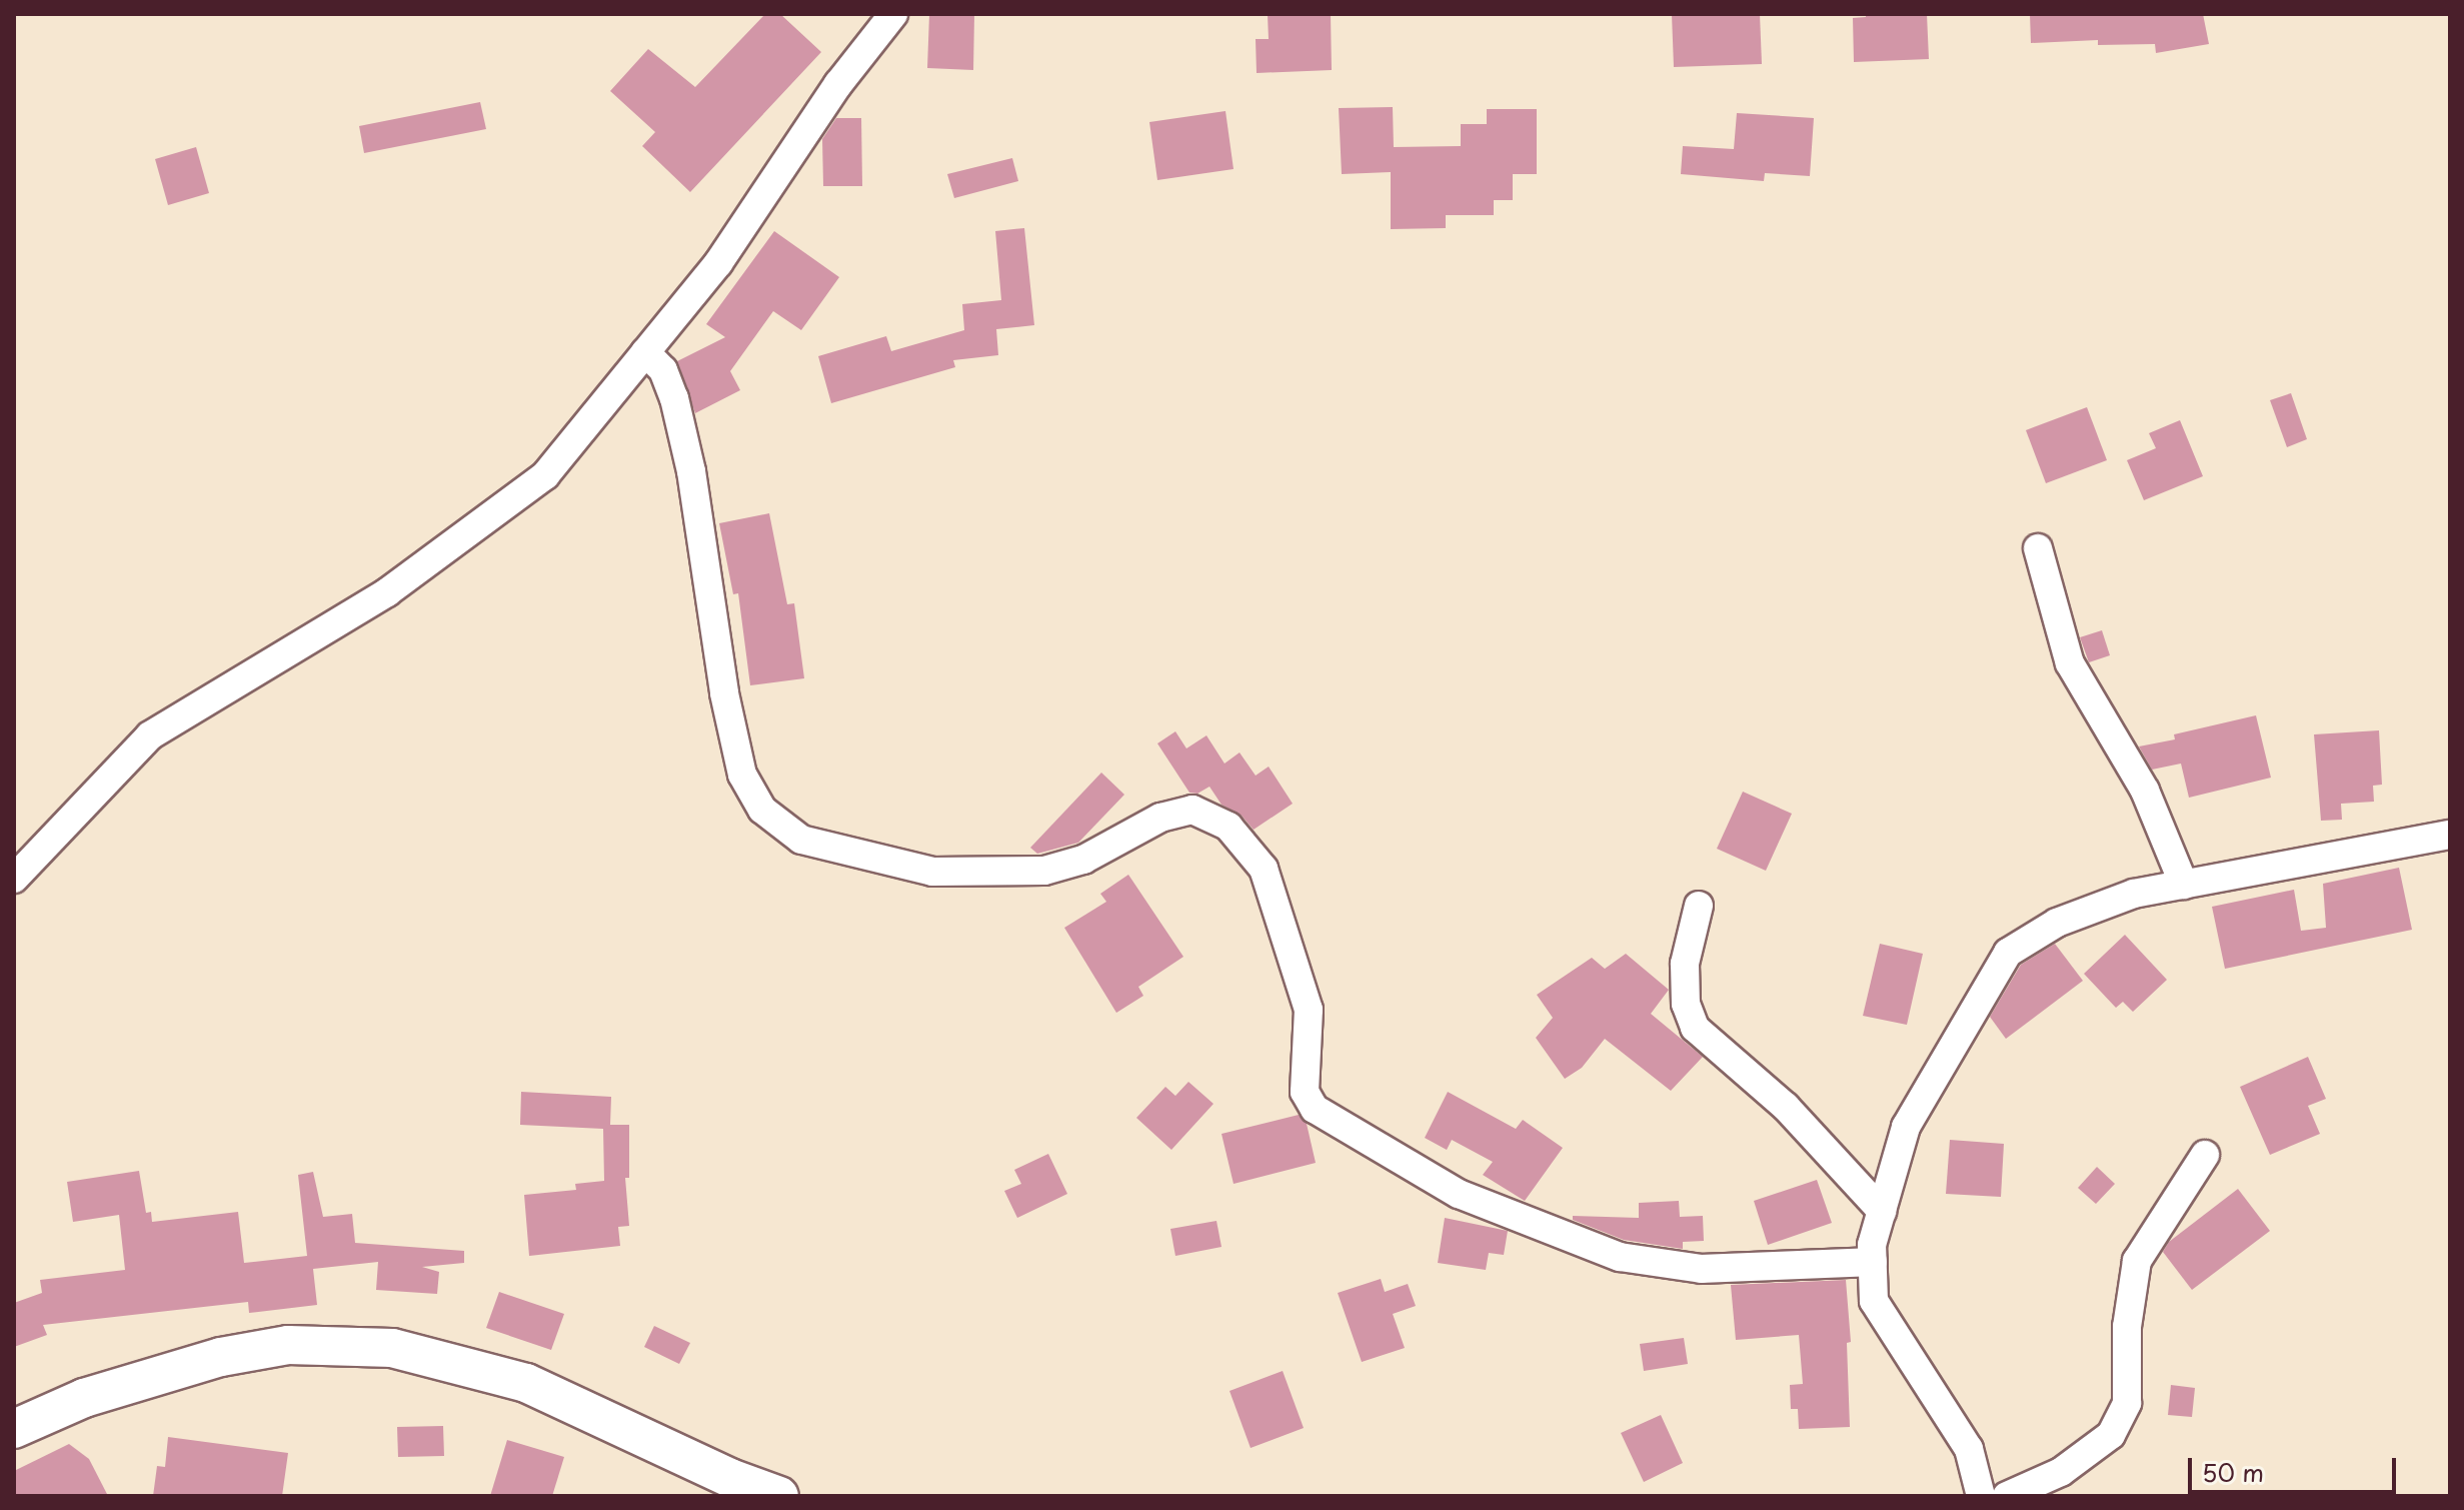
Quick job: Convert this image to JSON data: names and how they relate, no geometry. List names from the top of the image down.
{
  "scale_bar": "50 m"
}
